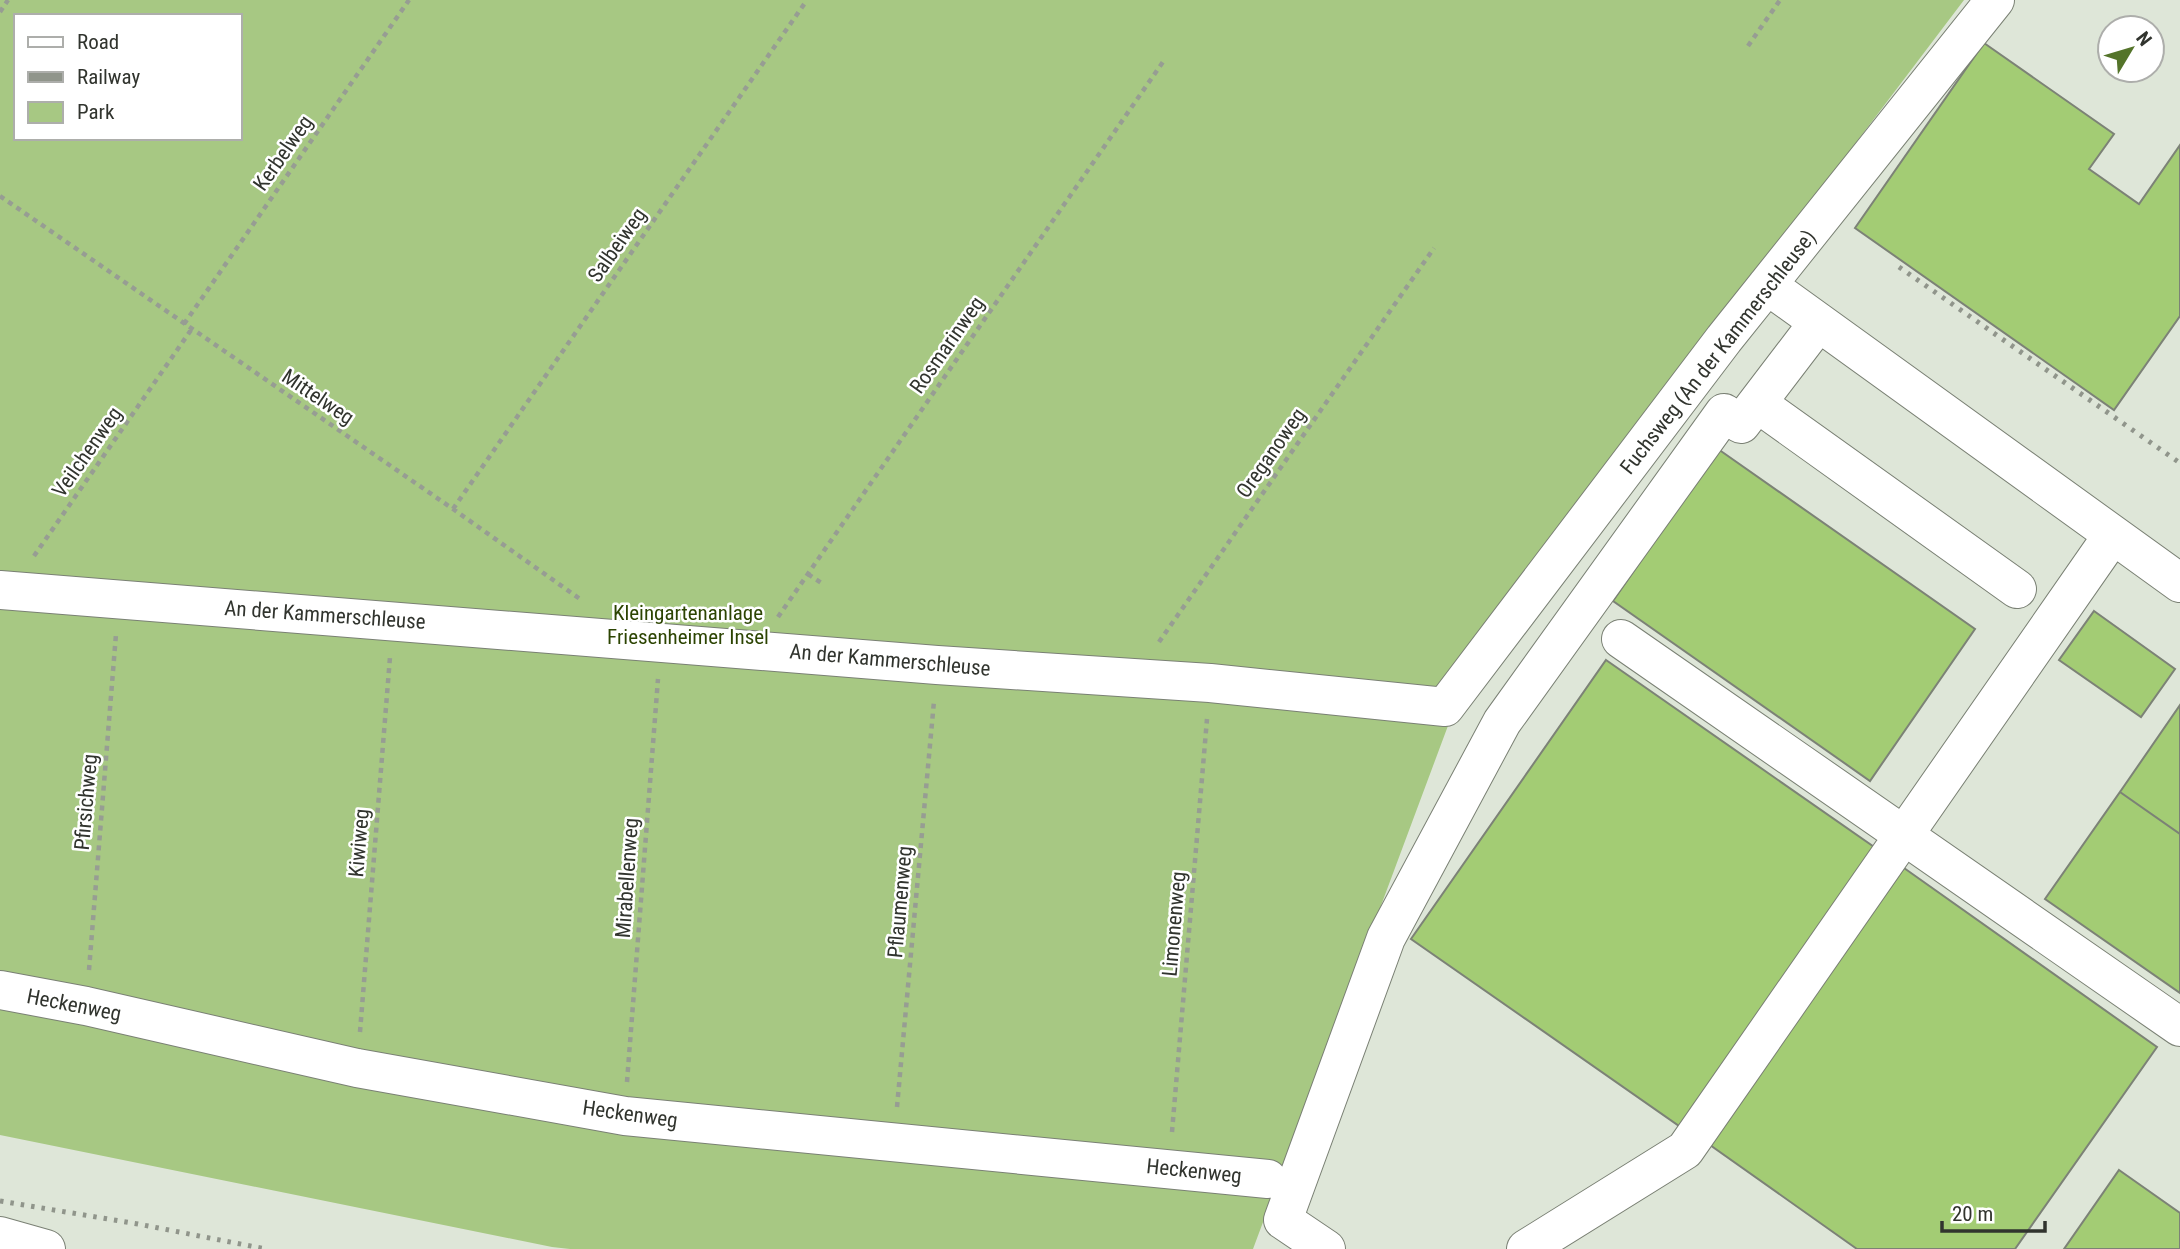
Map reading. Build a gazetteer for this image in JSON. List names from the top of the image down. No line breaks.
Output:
{"streets":{"street":["Fuchsweg (An der Kammerschleuse)","An der Kammerschleuse","Heckenweg"],"path":["Kerbelweg","Salbeiweg","Rosmarinweg","Mittelweg","Veilchenweg","Oreganoweg","Pfirsichweg","Kiwiweg","Mirabellenweg","Pflaumenweg","Limonenweg"]},"crossings":[["Kerbelweg","Mittelweg"],["Salbeiweg","Mittelweg"],["Rosmarinweg","An der Kammerschleuse"],["Fuchsweg (An der Kammerschleuse)","An der Kammerschleuse"],["Mittelweg","Veilchenweg"],["Mittelweg","An der Kammerschleuse"],["Veilchenweg","An der Kammerschleuse"],["Oreganoweg","An der Kammerschleuse"],["An der Kammerschleuse","Pfirsichweg"],["An der Kammerschleuse","Kiwiweg"],["An der Kammerschleuse","Mirabellenweg"],["An der Kammerschleuse","Pflaumenweg"],["An der Kammerschleuse","Limonenweg"],["Pfirsichweg","Heckenweg"],["Kiwiweg","Heckenweg"],["Mirabellenweg","Heckenweg"],["Pflaumenweg","Heckenweg"],["Limonenweg","Heckenweg"]],"parks":["Kleingartenanlage Friesenheimer Insel"],"legend":["Road","Railway","Park"],"scale_bar":"20 m","north":"top right"}
